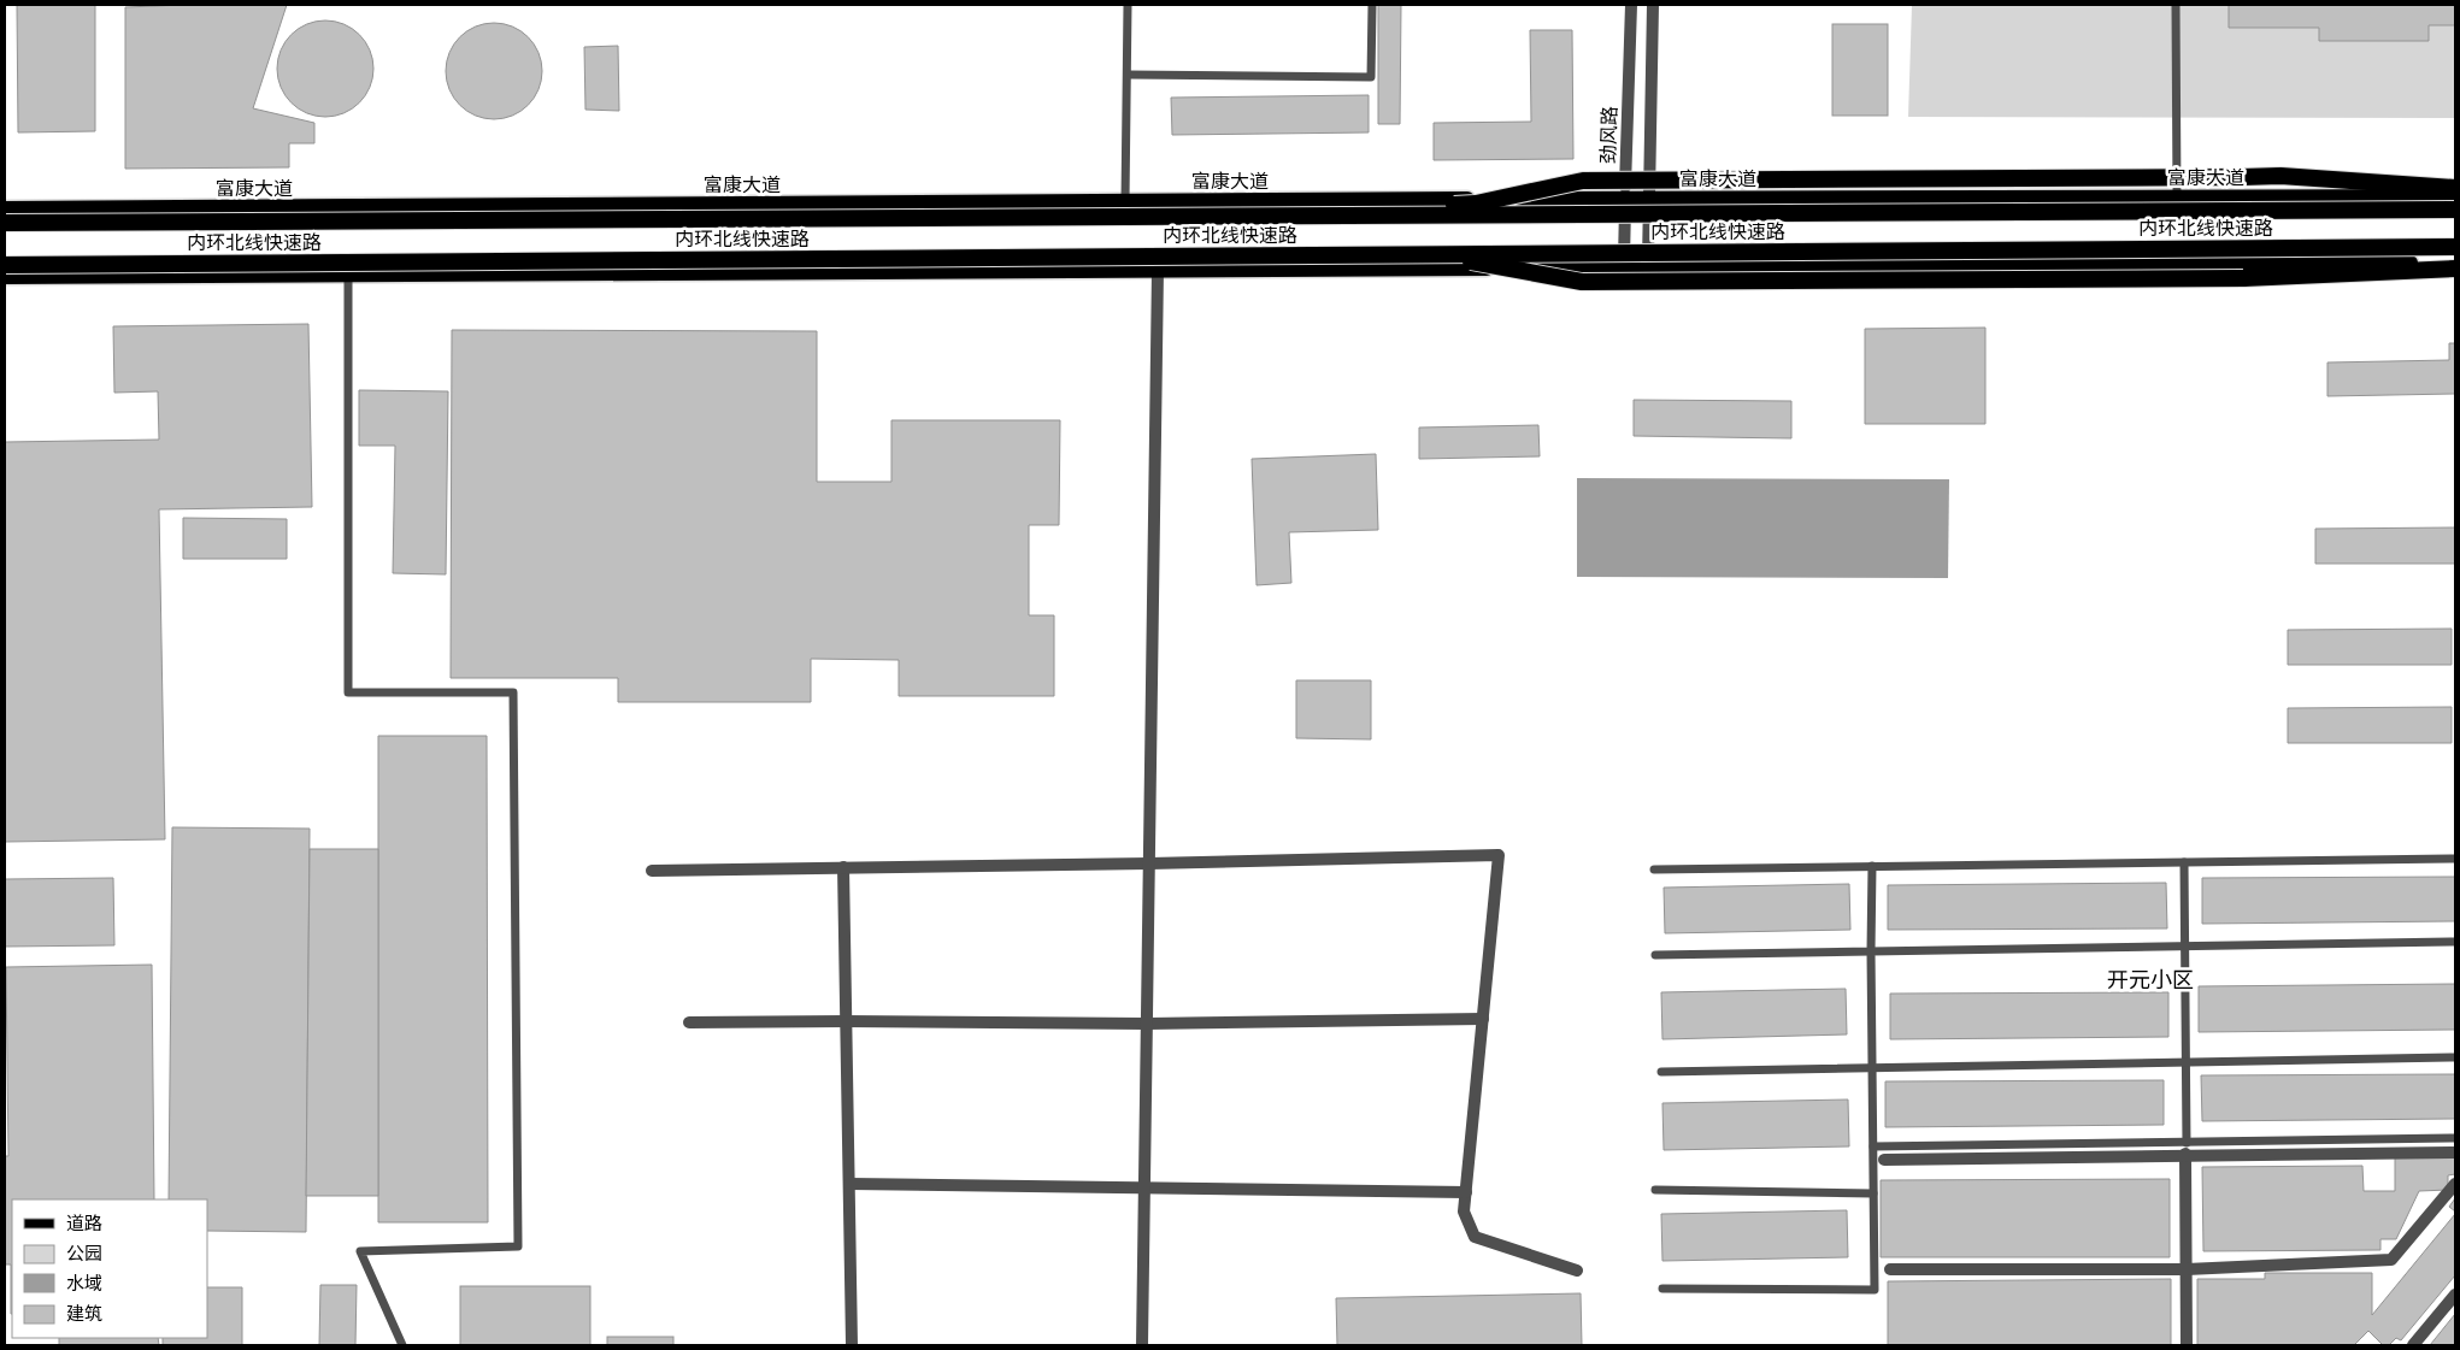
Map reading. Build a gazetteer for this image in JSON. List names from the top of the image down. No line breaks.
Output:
{"streets":{"highway":["内环北线快速路"],"main road":["富康大道"],"street":["劲风路"]},"crossings":[["劲风路","富康大道"]],"districts":["开元小区"],"legend":["道路","公园","水域","建筑"]}
